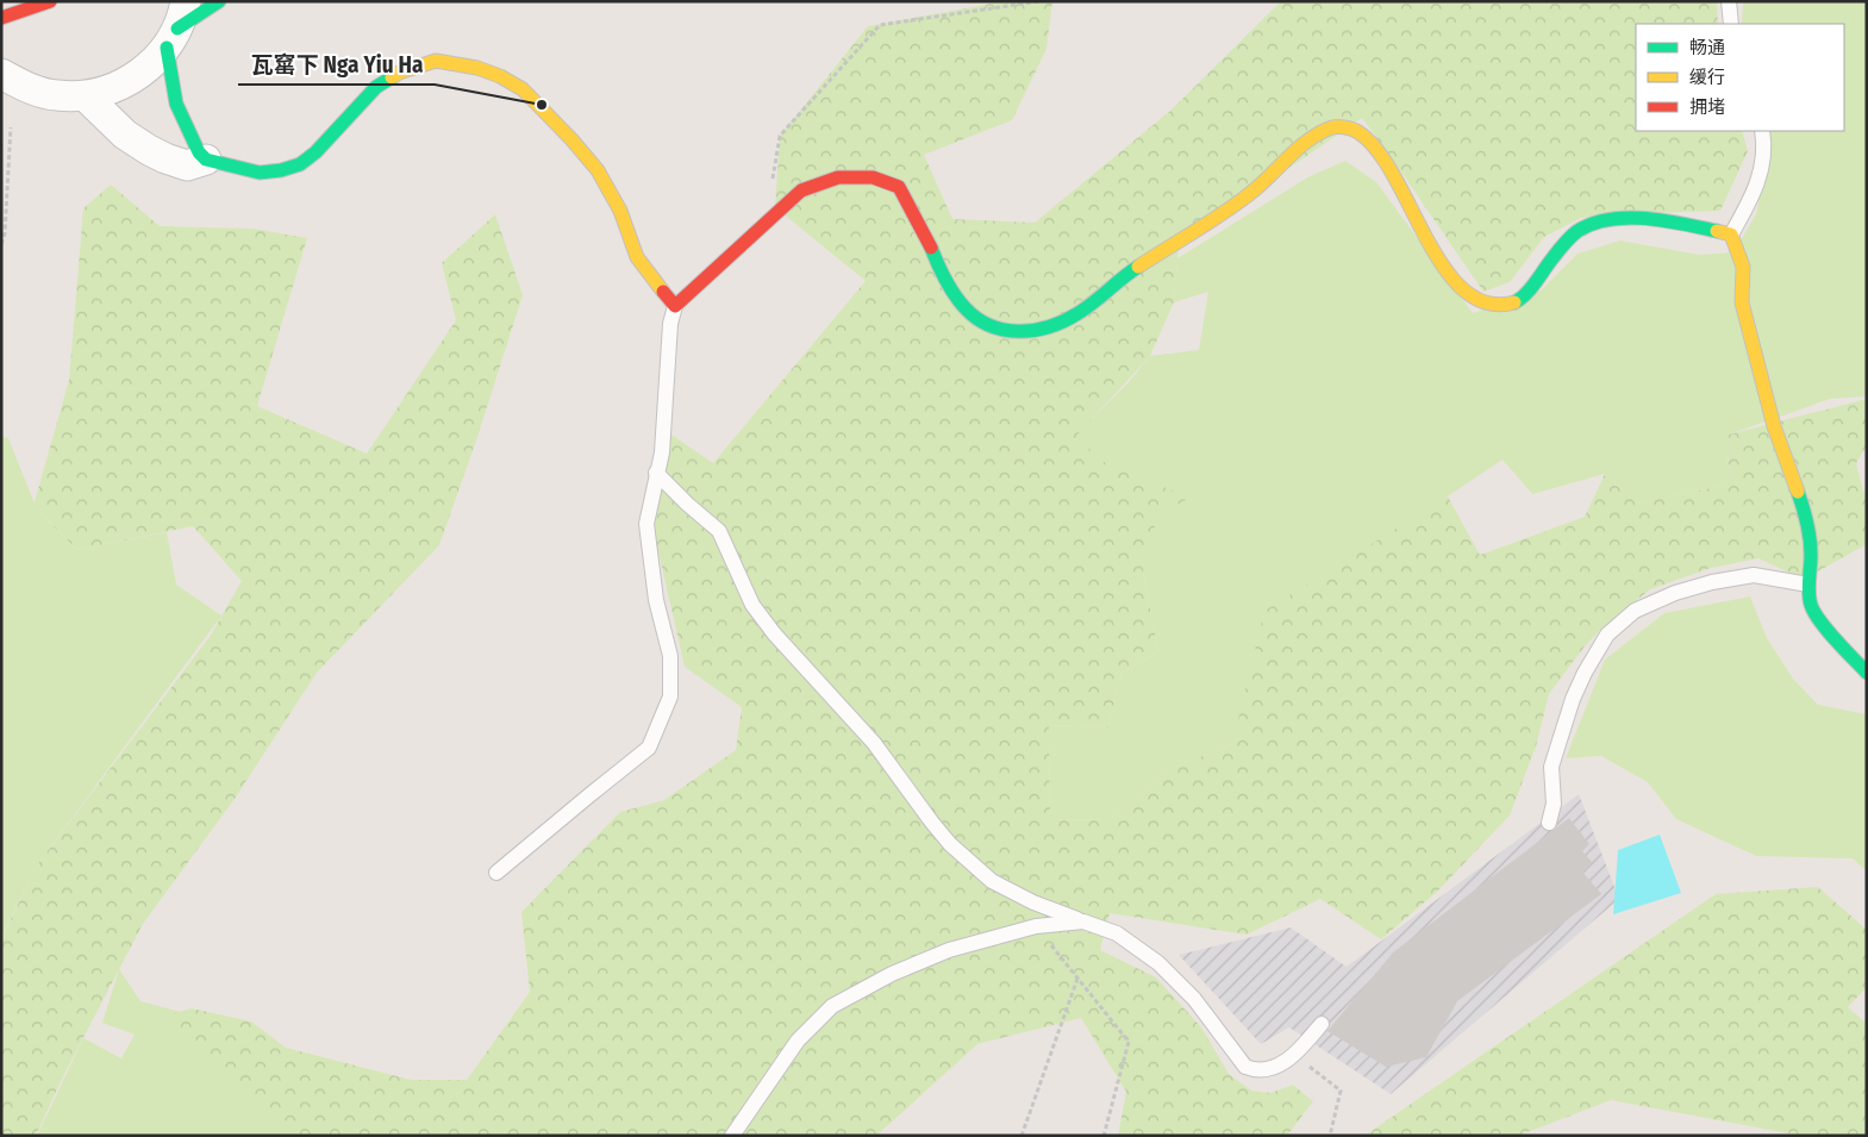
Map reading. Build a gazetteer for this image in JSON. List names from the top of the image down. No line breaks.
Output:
{"places":["瓦窰下 Nga Yiu Ha"],"legend":["畅通","缓行","拥堵"]}
